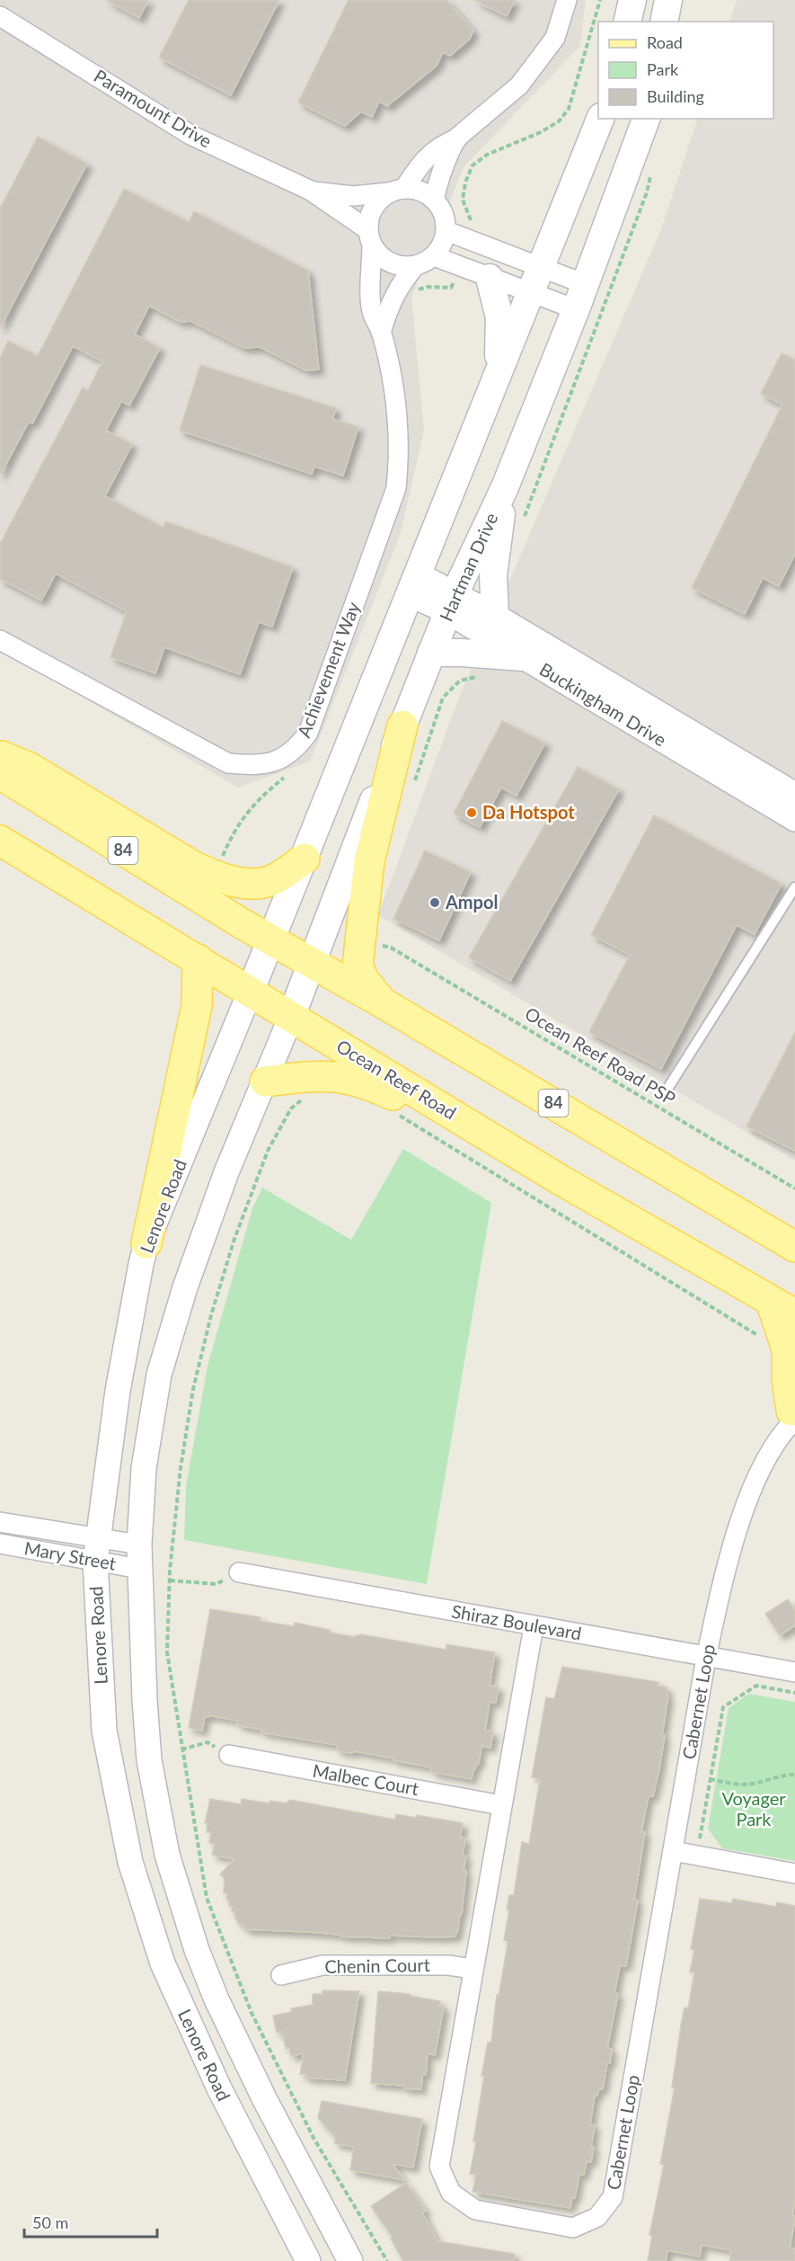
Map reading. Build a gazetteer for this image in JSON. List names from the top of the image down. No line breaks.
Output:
{"streets":{"main road":["Hartman Drive","84","Ocean Reef Road"],"street":["Paramount Drive","Achievement Way","Buckingham Drive","Lenore Road","Mary Street","Shiraz Boulevard","Cabernet Loop","Malbec Court","Chenin Court"],"path":["Ocean Reef Road PSP"]},"crossings":[["Paramount Drive","Achievement Way"],["Hartman Drive","Buckingham Drive"],["Hartman Drive","84"],["Hartman Drive","Ocean Reef Road"],["Hartman Drive","Lenore Road"],["Ocean Reef Road","Lenore Road"],["Lenore Road","Mary Street"],["Shiraz Boulevard","Cabernet Loop"],["Cabernet Loop","Malbec Court"],["Cabernet Loop","Chenin Court"]],"parks":["Voyager Park"],"places":["Da Hotspot","Ampol"],"legend":["Road","Park","Building"],"scale_bar":"50 m"}
